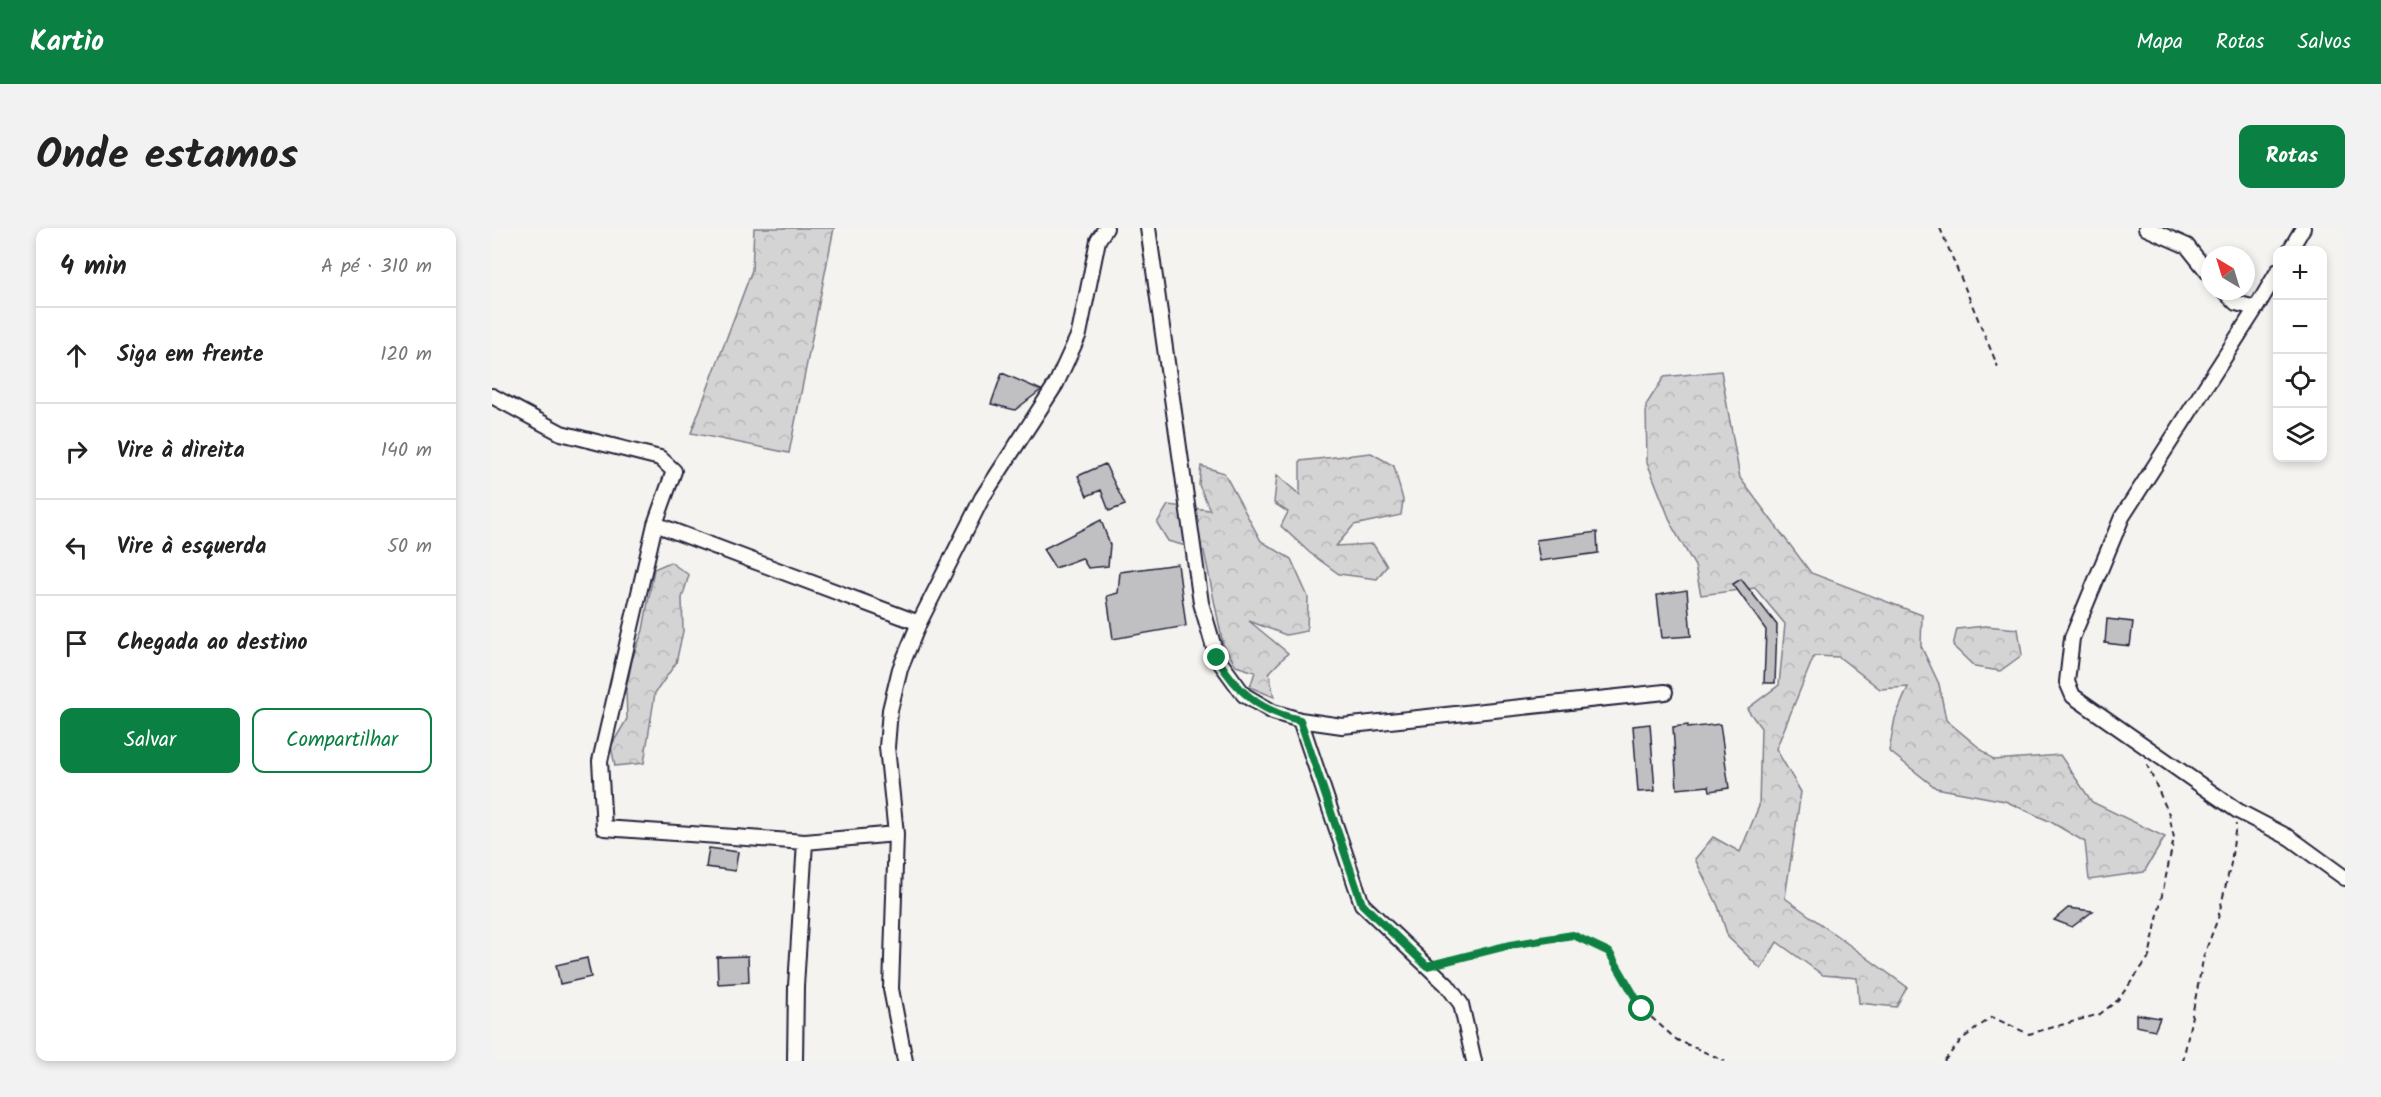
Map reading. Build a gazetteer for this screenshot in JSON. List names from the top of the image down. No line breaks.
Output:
{"north":"top left","page":{"header":"Kartio","nav":["Mapa","Rotas","Salvos"],"title":"Onde estamos","buttons":["Rotas",["Salvar","Compartilhar"]],"heading":["4 min","A pé · 310 m"],"map_buttons":["+","−"],"list":[["Siga em frente","120 m"],["Vire à direita","140 m"],["Vire à esquerda","50 m"],"Chegada ao destino"]}}
